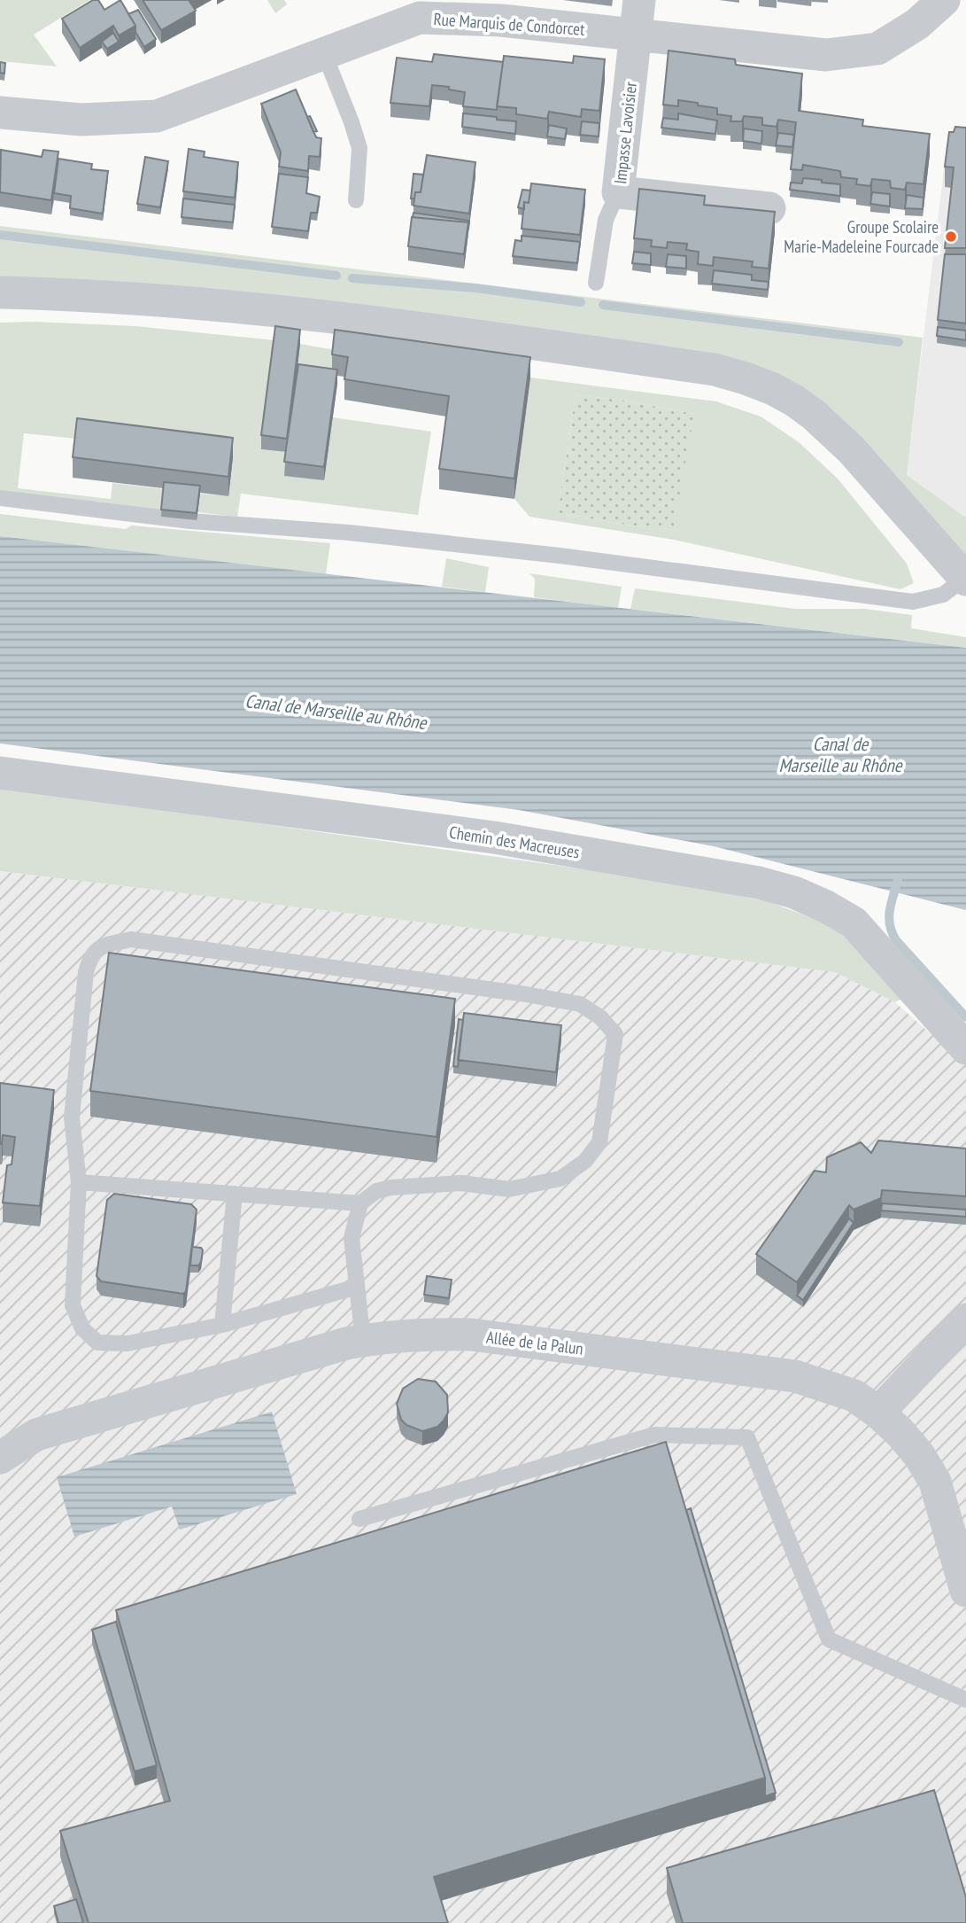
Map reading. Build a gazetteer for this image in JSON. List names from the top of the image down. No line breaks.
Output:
{"streets":{"street":["Rue Marquis de Condorcet","Impasse Lavoisier","Chemin des Macreuses","Allée de la Palun"]},"crossings":[["Rue Marquis de Condorcet","Impasse Lavoisier"]],"water":["Canal de Marseille au Rhône"],"places":["Groupe Scolaire Marie-Madeleine Fourcade"]}
